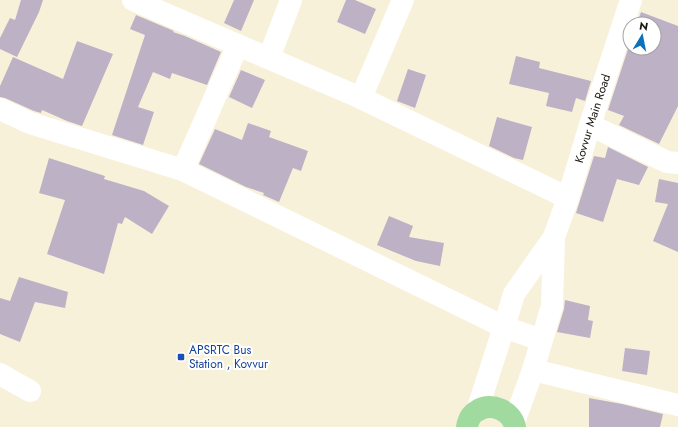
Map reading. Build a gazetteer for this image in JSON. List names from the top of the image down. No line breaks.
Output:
{"streets":{"street":["Kovvur Main Road"]},"places":{"transit":["APSRTC Bus Station , Kovvur"]},"north":"top"}
